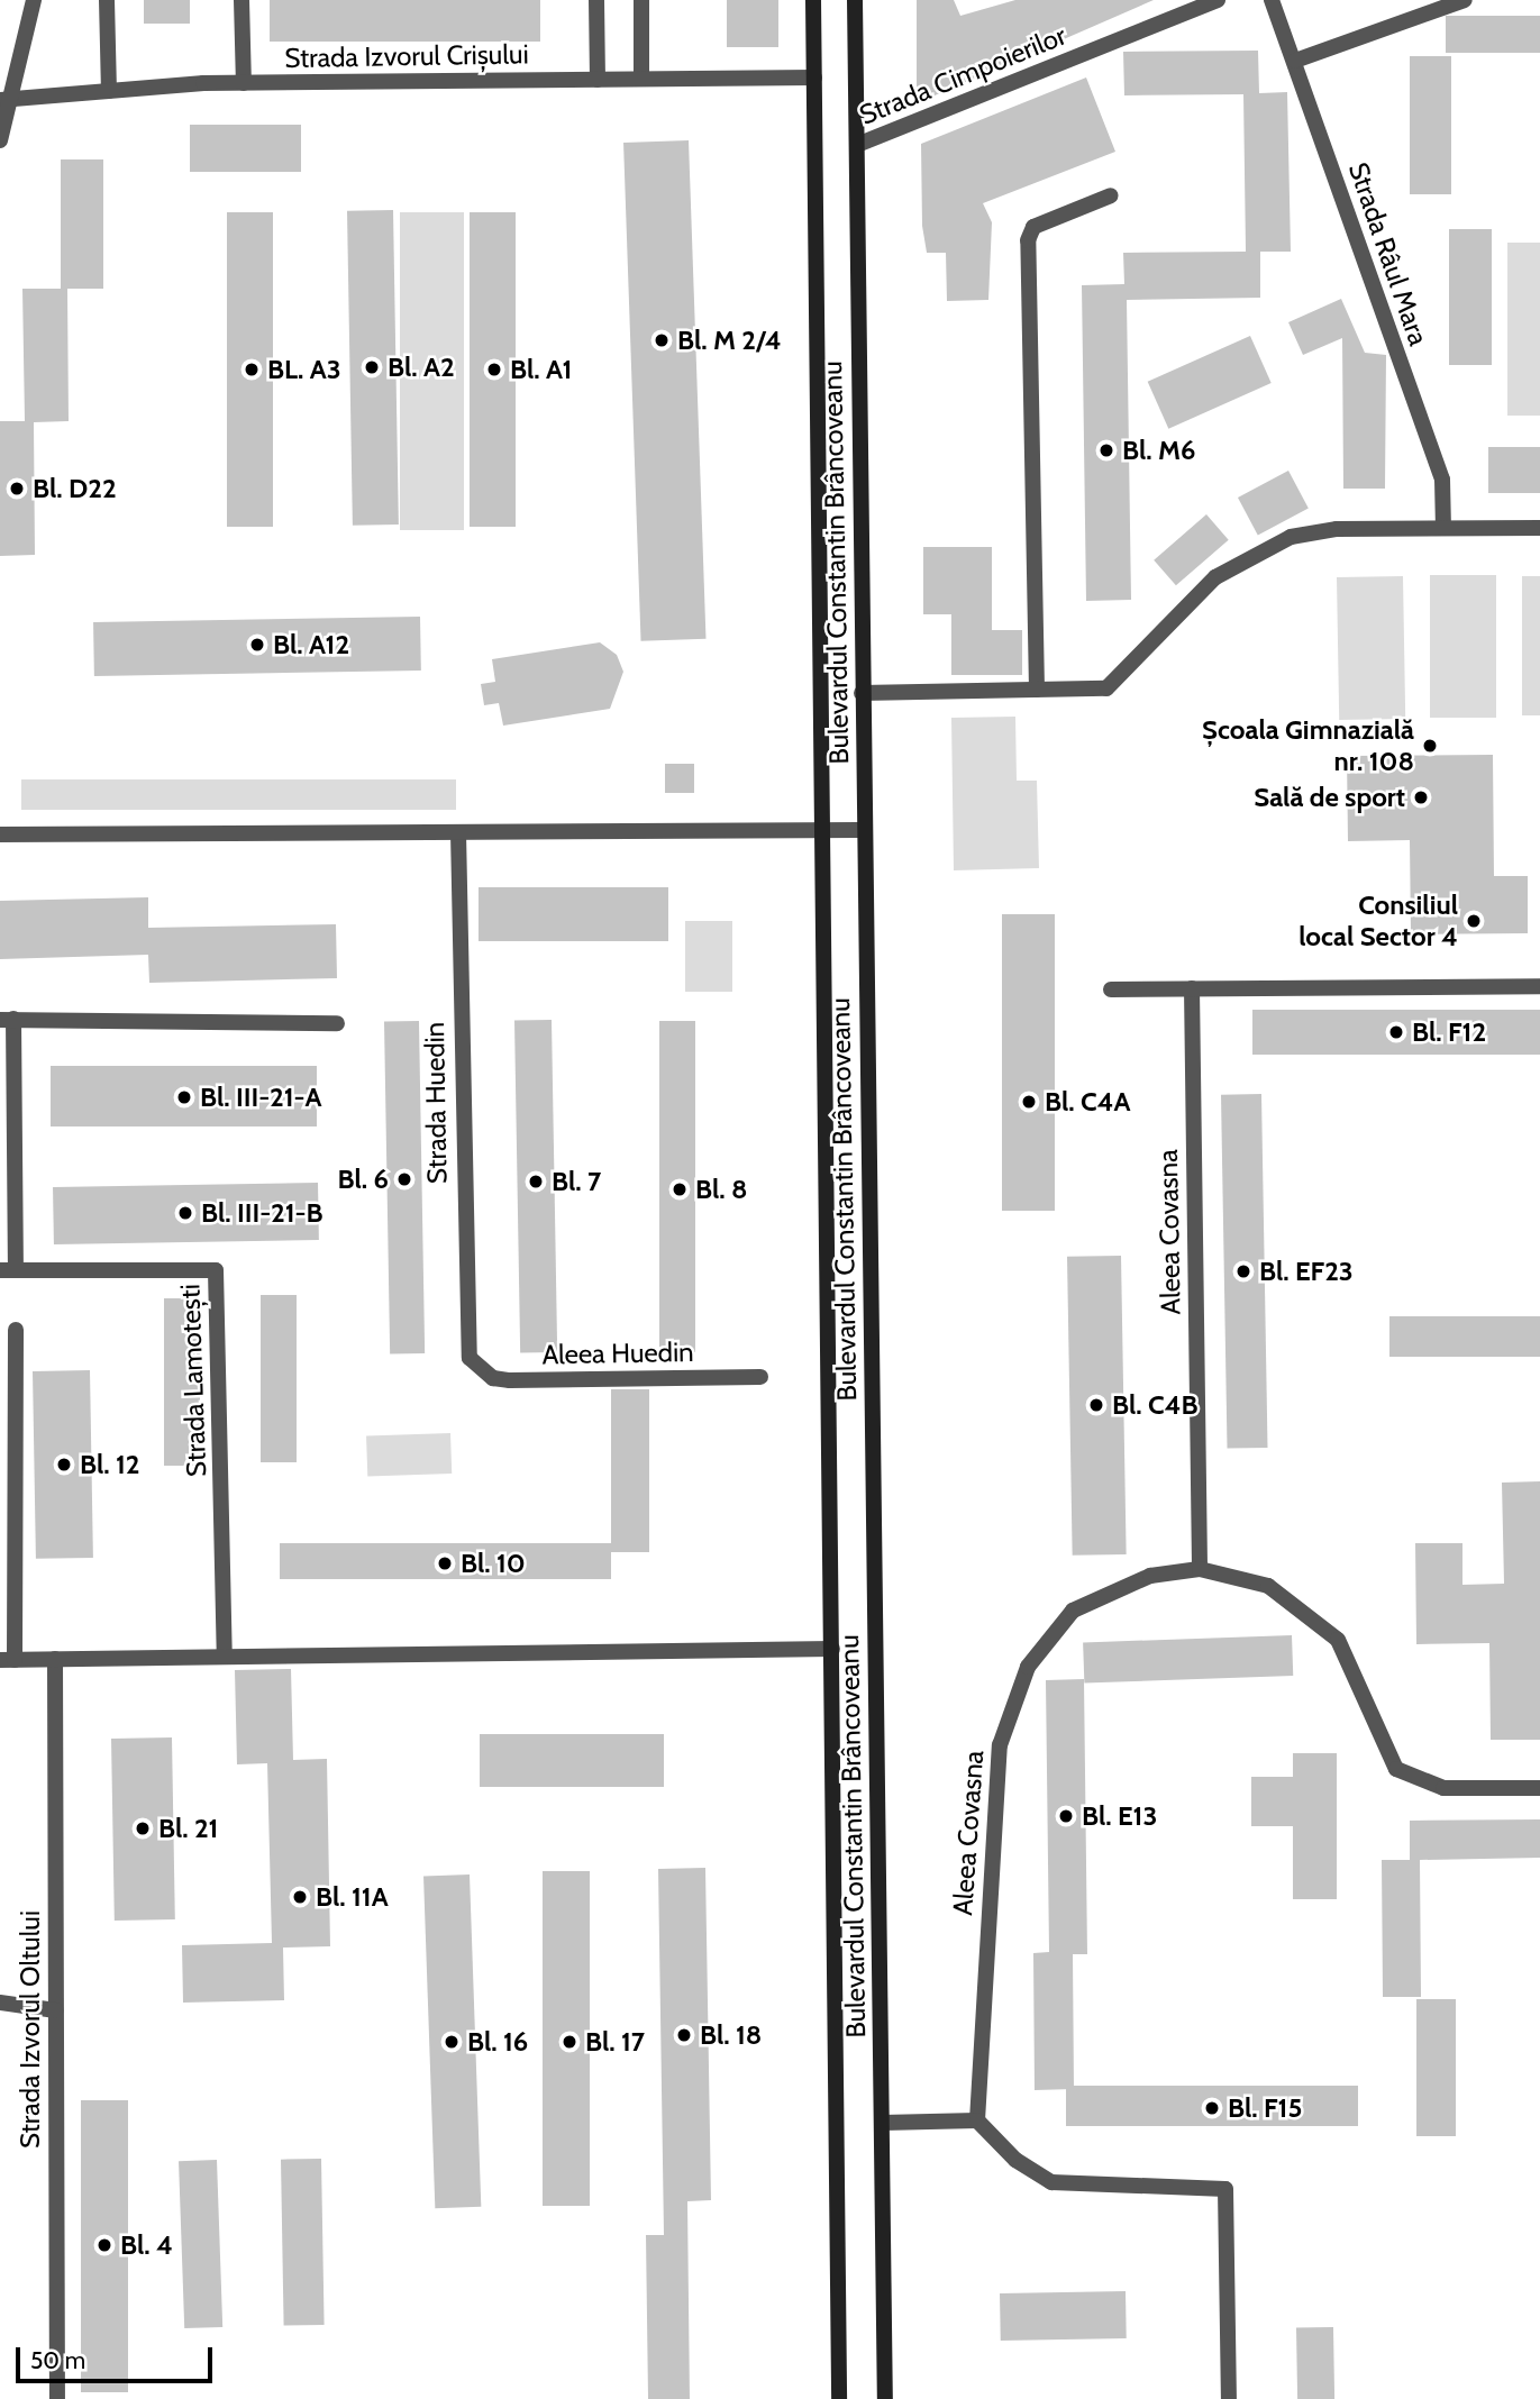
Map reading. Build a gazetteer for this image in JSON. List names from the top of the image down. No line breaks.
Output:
{"streets":{"main road":["Bulevardul Constantin Brâncoveanu"],"street":["Strada Izvorul Crișului","Strada Cimpoierilor","Strada Râul Mara","Strada Huedin","Aleea Covasna","Aleea Huedin","Strada Lamotești","Strada Izvorul Oltului"]},"crossings":[["Strada Izvorul Crișului","Bulevardul Constantin Brâncoveanu"],["Strada Cimpoierilor","Bulevardul Constantin Brâncoveanu"],["Strada Huedin","Aleea Huedin"]],"places":["Bl. M 2/4","Bl. A2","BL. A3","Bl. A1","Bl. M6","Bl. D22","Bl. A12","Școala Gimnazială nr. 108","Sală de sport","Consiliul local Sector 4","Bl. F12","Bl. III-21-A","Bl. C4A","Bl. 6","Bl. 7","Bl. 8","Bl. III-21-B","Bl. EF23","Bl. C4B","Bl. 12","Bl. 10","Bl. E13","Bl. 21","Bl. 11A","Bl. 18","Bl. 16","Bl. 17","Bl. F15","Bl. 4"],"scale_bar":"50 m"}
